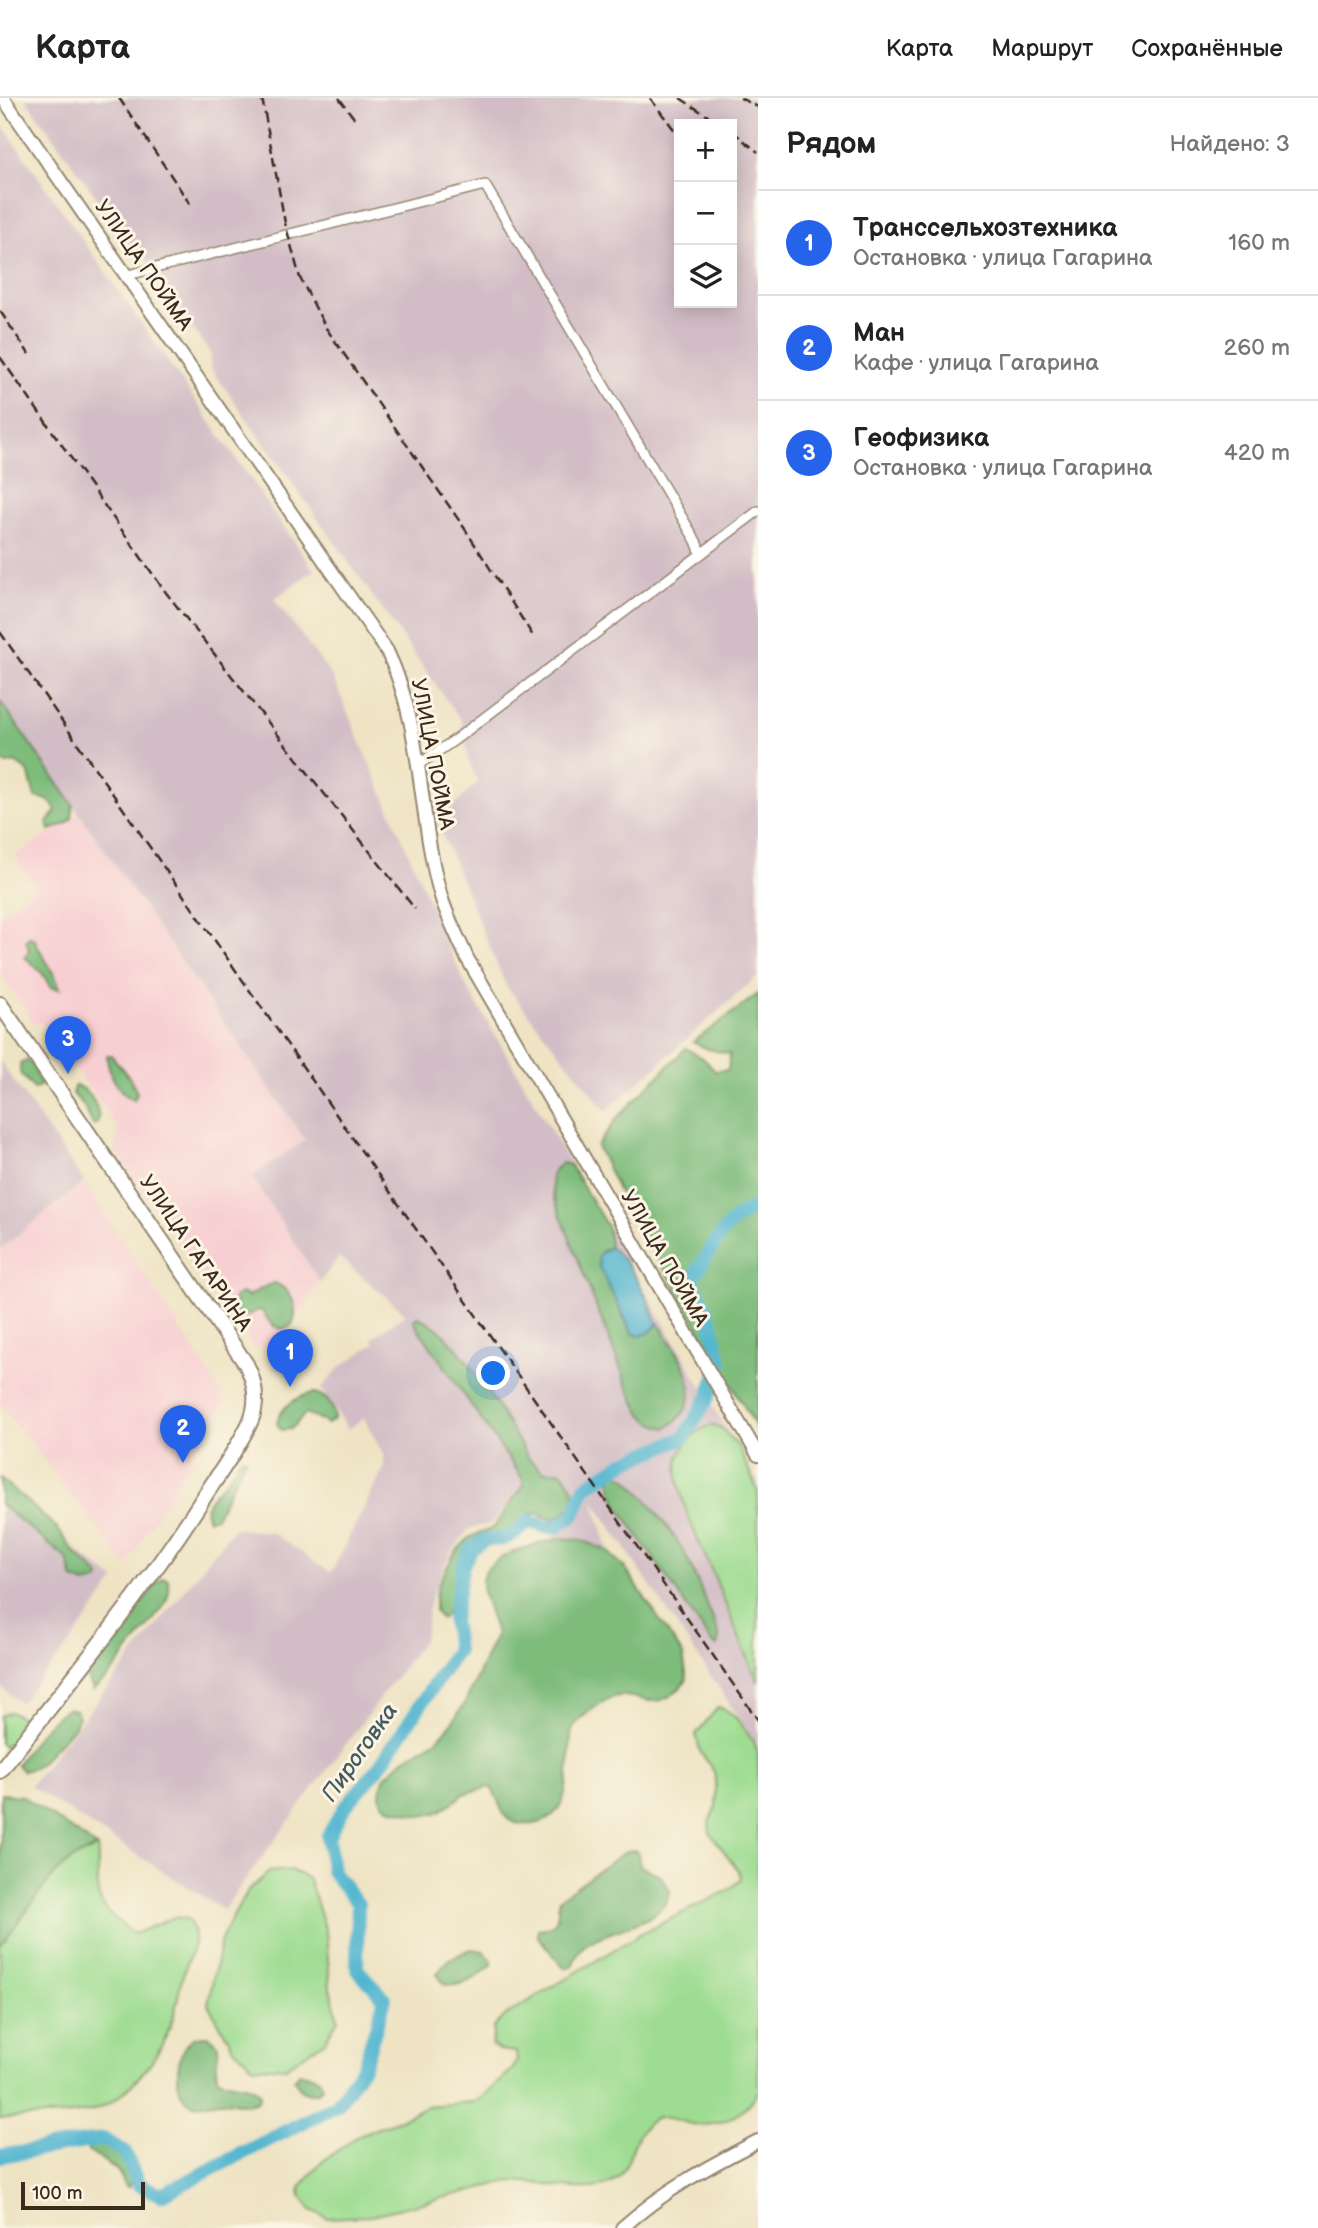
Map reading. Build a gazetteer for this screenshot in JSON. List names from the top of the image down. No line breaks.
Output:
{"streets":{"main road":["УЛИЦА ПОЙМА","УЛИЦА ГАГАРИНА"]},"water":["Пироговка"],"scale_bar":"100 m","page":{"header":"Карта","nav":["Карта","Маршрут","Сохранённые"],"heading":["Рядом","Найдено: 3"],"map_buttons":["+","−"],"list":[{"mark":"1","name":"Транссельхозтехника","note":"Остановка · улица Гагарина","value":"160 m"},{"mark":"2","name":"Ман","note":"Кафе · улица Гагарина","value":"260 m"},{"mark":"3","name":"Геофизика","note":"Остановка · улица Гагарина","value":"420 m"}],"pins":["3","1","2"],"scale":"100 m"}}
